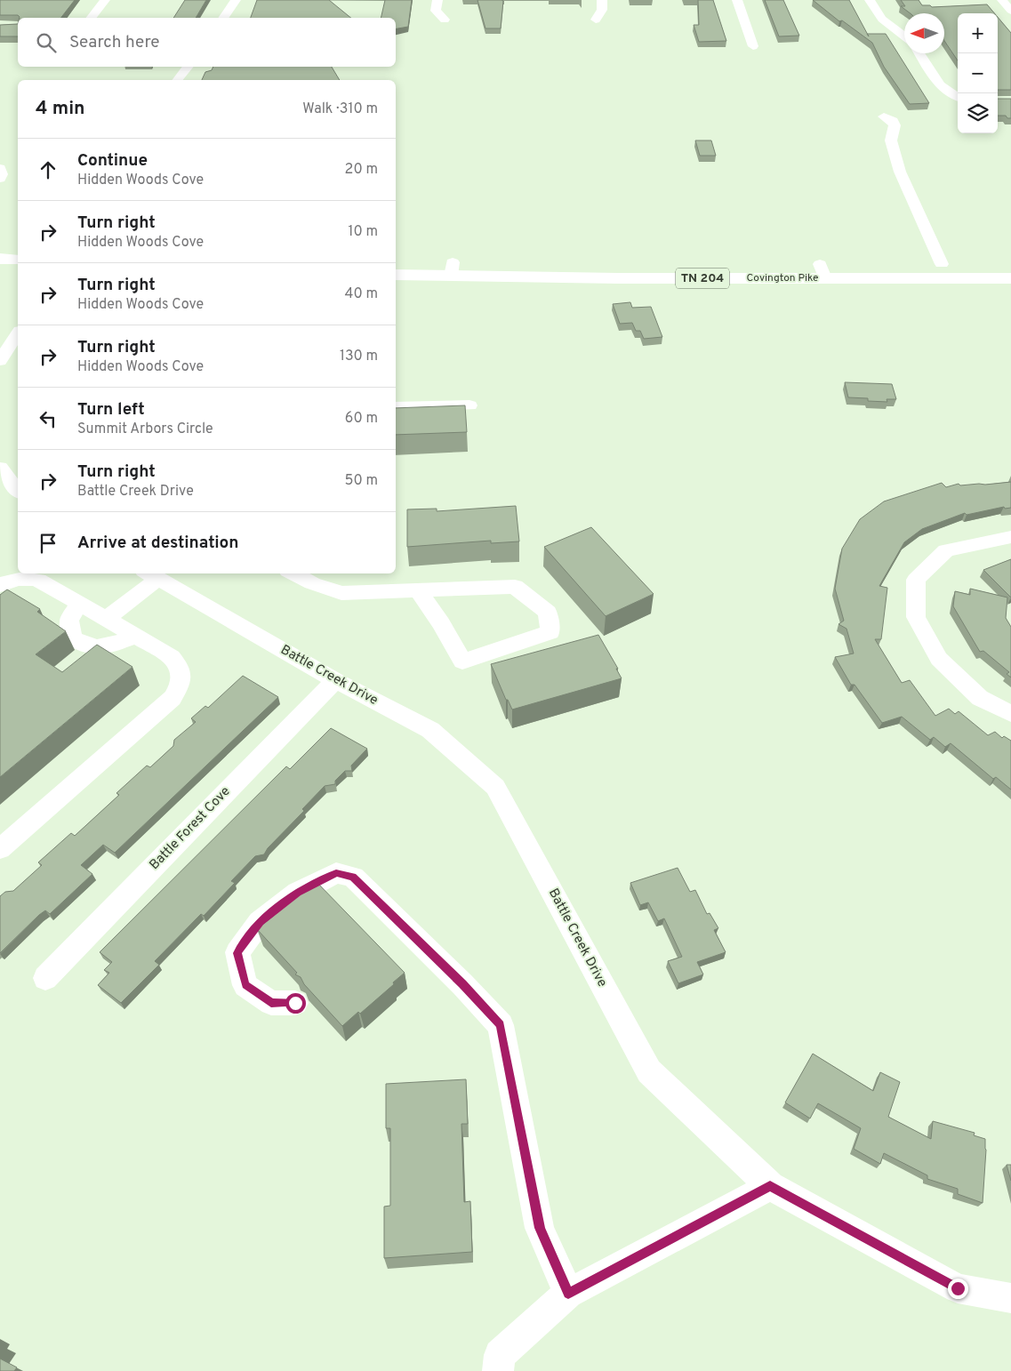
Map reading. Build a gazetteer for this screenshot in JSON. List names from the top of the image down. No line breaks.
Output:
{"streets":{"main road":["TN 204","Covington Pike"],"street":["Battle Creek Drive","Battle Forest Cove"]},"crossings":[["Battle Creek Drive","Battle Forest Cove"]],"north":"left","page":{"map_buttons":["+","−"],"search":"Search here","heading":["4 min","Walk · 310 m"],"list":[["Continue","Hidden Woods Cove","20 m"],["Turn right","Hidden Woods Cove","10 m"],["Turn right","Hidden Woods Cove","40 m"],["Turn right","Hidden Woods Cove","130 m"],["Turn left","Summit Arbors Circle","60 m"],["Turn right","Battle Creek Drive","50 m"],"Arrive at destination"]}}
